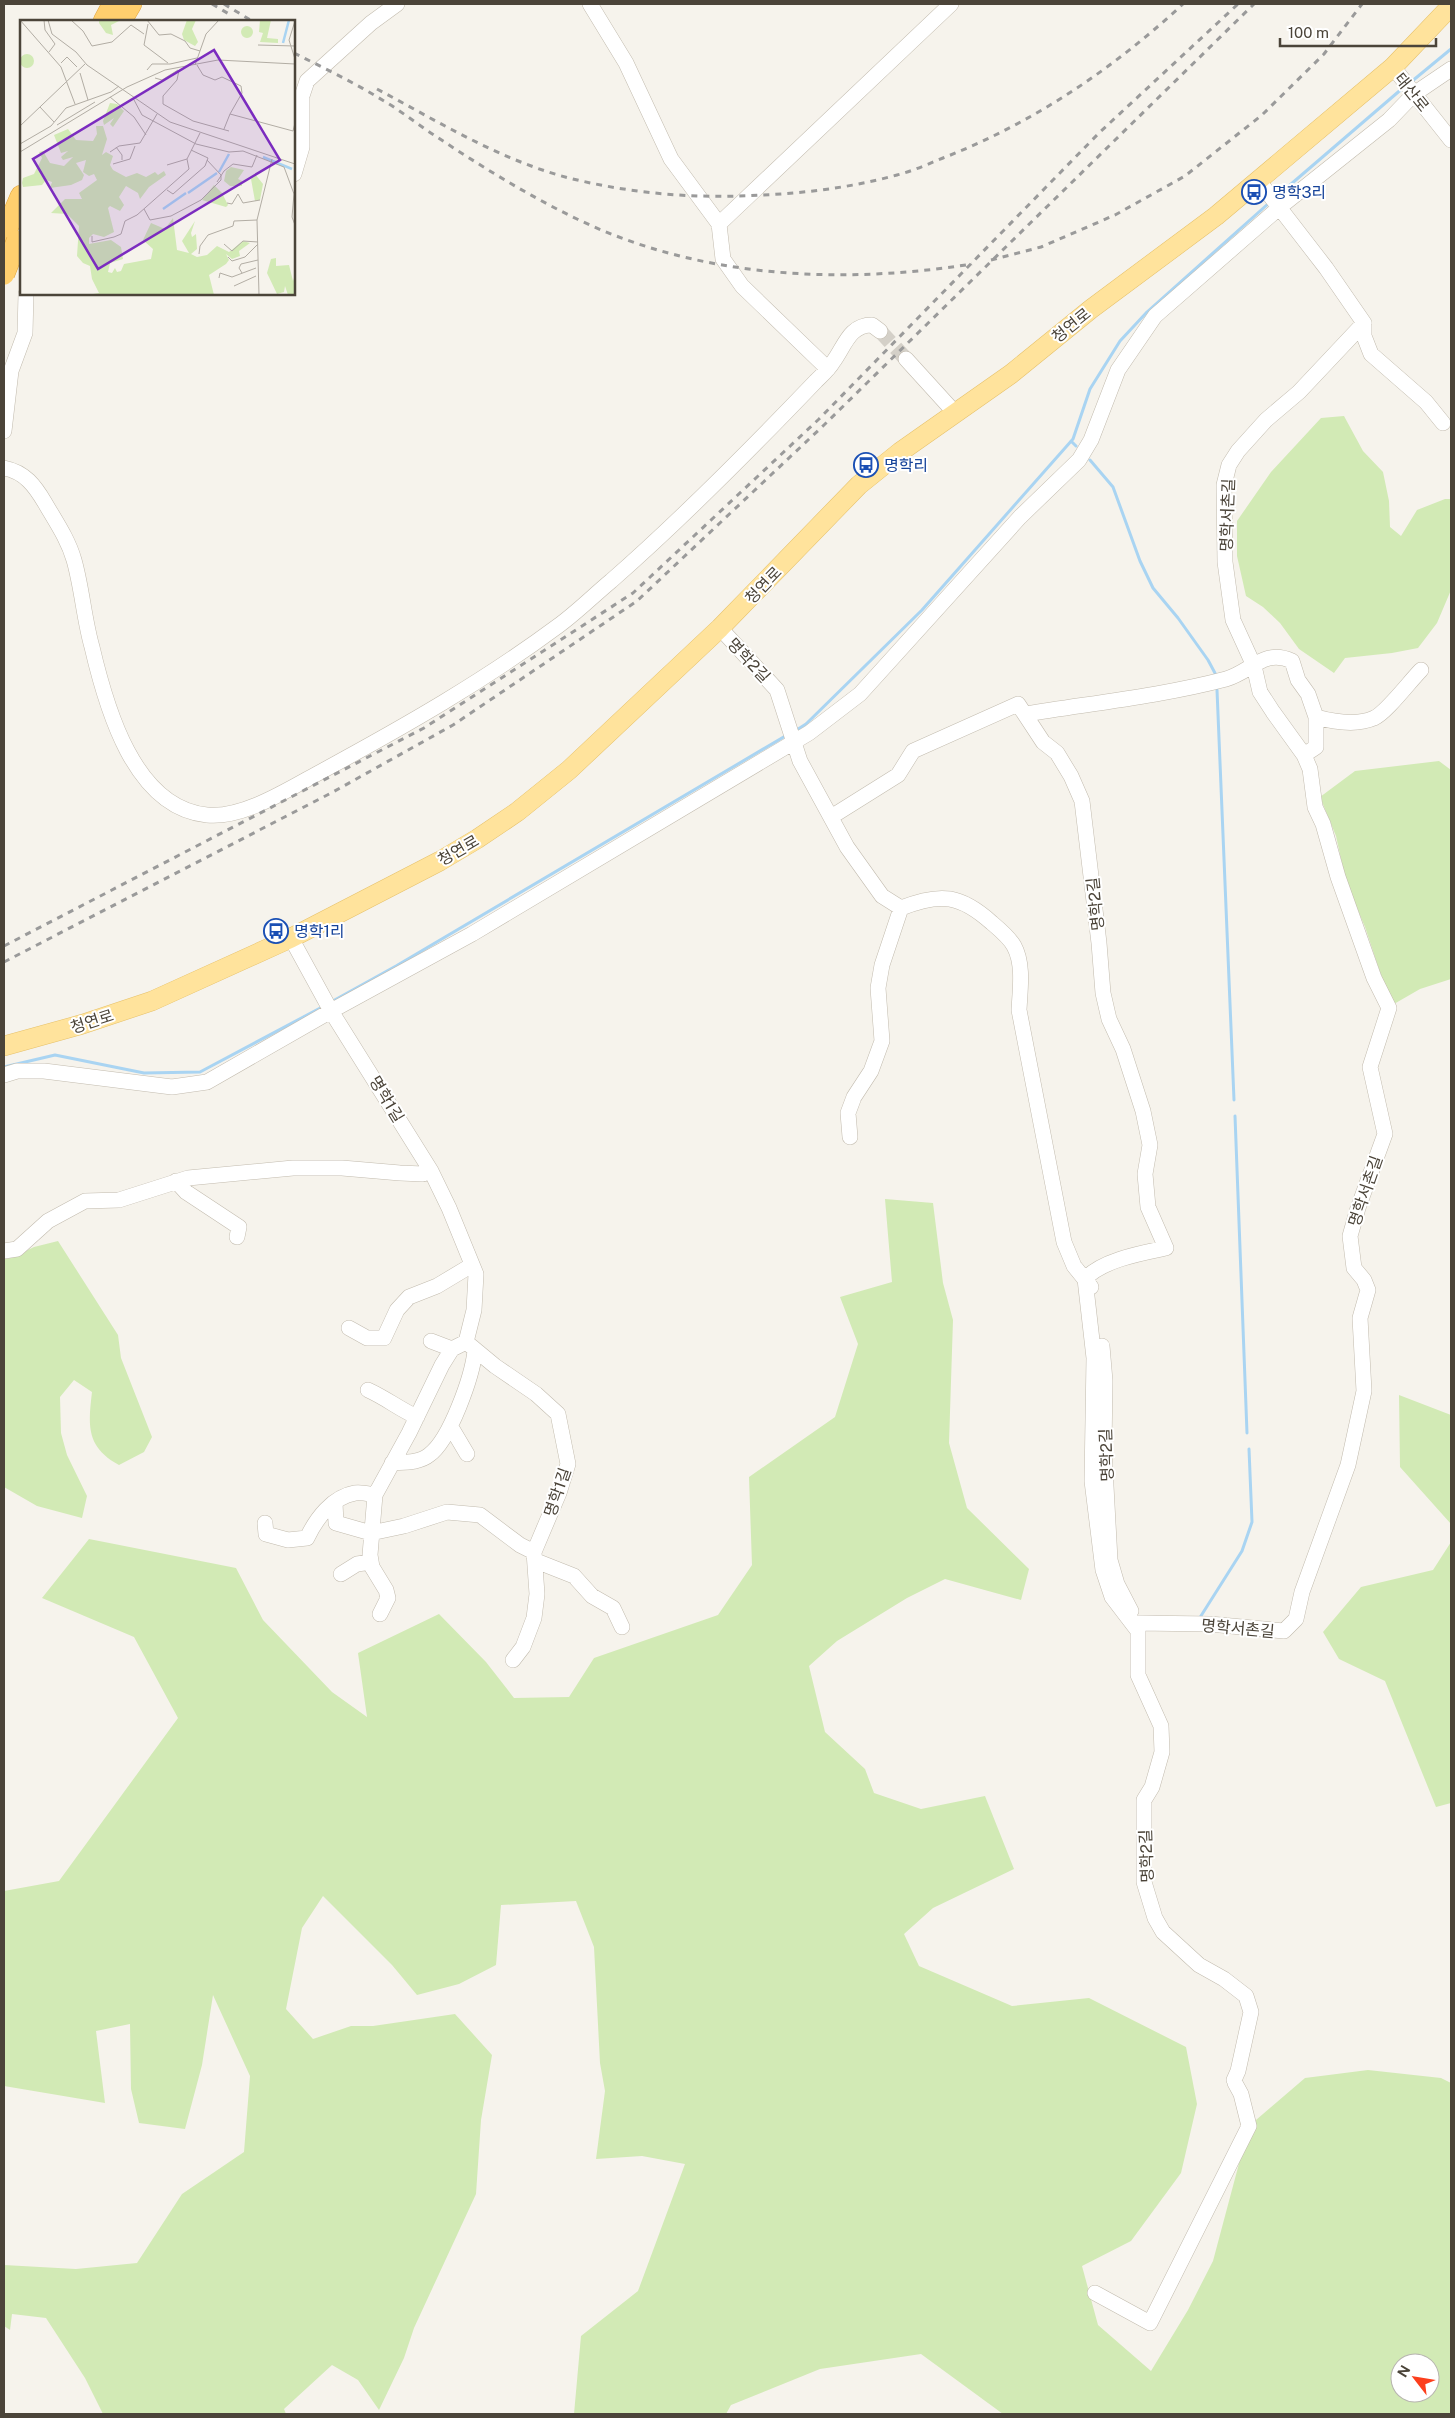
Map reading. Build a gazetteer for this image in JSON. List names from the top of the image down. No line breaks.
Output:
{"streets":{"main road":["청연로"],"street":["태산로","명학서촌길","명학2길","명학1길"]},"crossings":[["태산로","청연로"],["청연로","명학2길"],["청연로","명학1길"],["명학서촌길","명학2길"]],"places":{"bus stop":["명학3리","명학리","명학1리"]},"scale_bar":"100 m","north":"top left"}
